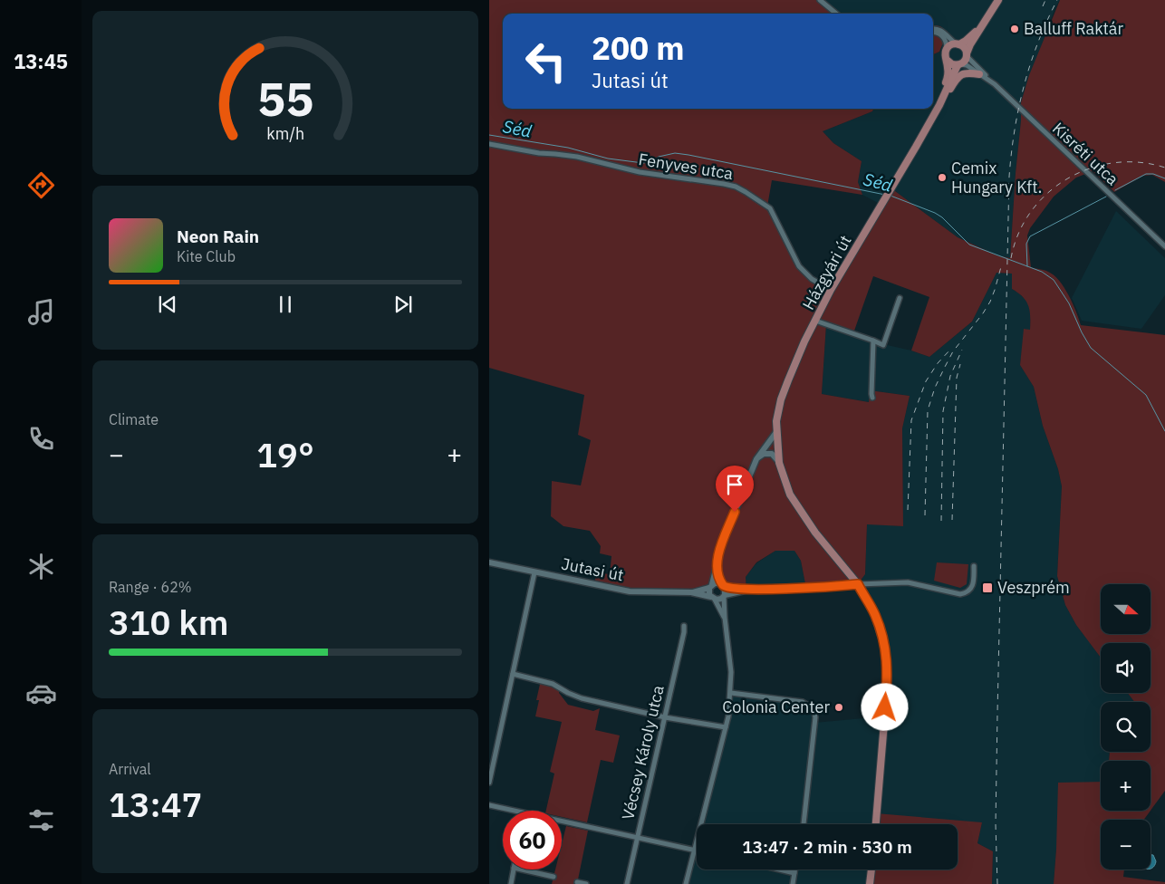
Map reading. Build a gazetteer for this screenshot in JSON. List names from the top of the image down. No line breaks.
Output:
{"streets":{"main road":["Házgyári út"],"street":["Kisréti utca","Fenyves utca","Jutasi út","Vécsey Károly utca"]},"crossings":[["Kisréti utca","Házgyári út"],["Fenyves utca","Házgyári út"],["Házgyári út","Jutasi út"]],"water":["Séd"],"places":{"other":["Balluff Raktár","Cemix Hungary Kft.","Colonia Center"],"transit":["Veszprém"]},"north":"right","page":{"tabs":"13:45","turn":["200 m","Jutasi út"],"song":["Neon Rain","Kite Club"],"tile":["Climate",["Range · 62%","310 km"],["Arrival","13:47"]],"heat":["−","19°","+"],"map_buttons":["+","−"],"limit":"60","trip":"13:47 · 2 min · 530 m","gauge":["55","km/h"]}}
